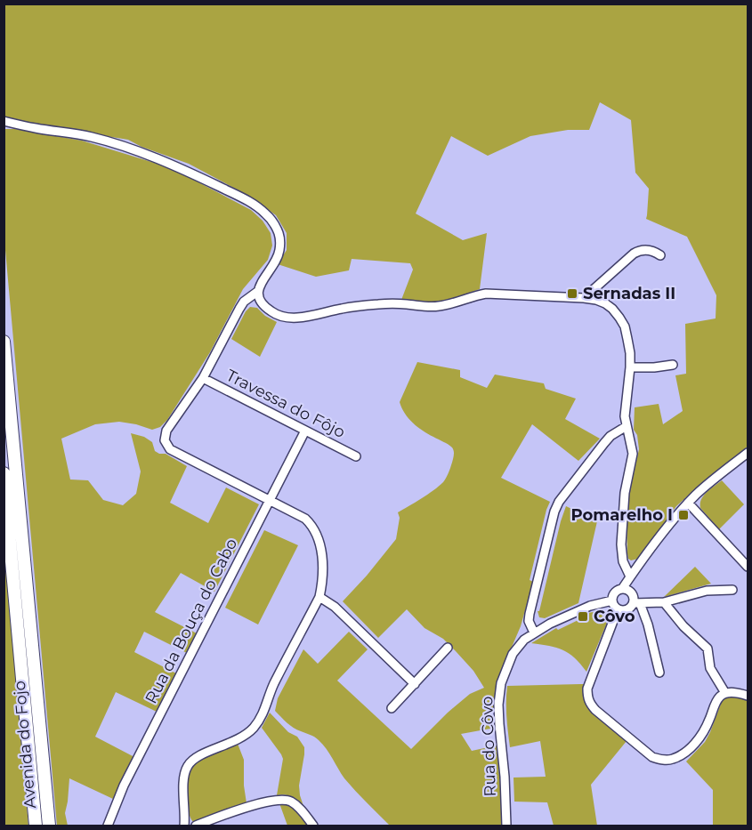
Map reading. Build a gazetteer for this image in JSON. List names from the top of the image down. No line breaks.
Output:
{"streets":{"main road":["Avenida do Fojo"],"street":["Travessa do Fôjo","Rua da Bouça do Cabo","Rua do Côvo"]},"crossings":[["Travessa do Fôjo","Rua da Bouça do Cabo"]],"places":{"transit":["Sernadas II","Pomarelho I","Côvo"]}}
